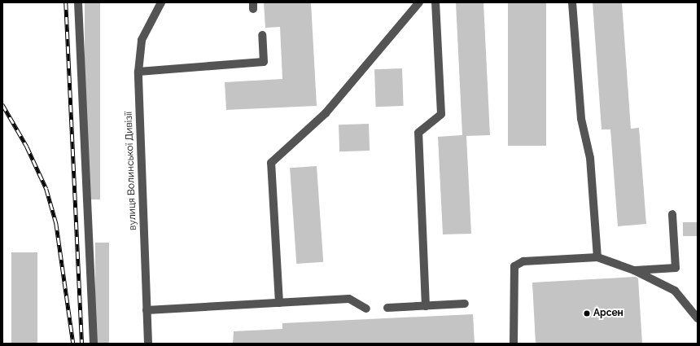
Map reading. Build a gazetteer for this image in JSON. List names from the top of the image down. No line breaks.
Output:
{"streets":{"street":["вулиця Волинської Дивізії"]},"places":["Арсен"]}
